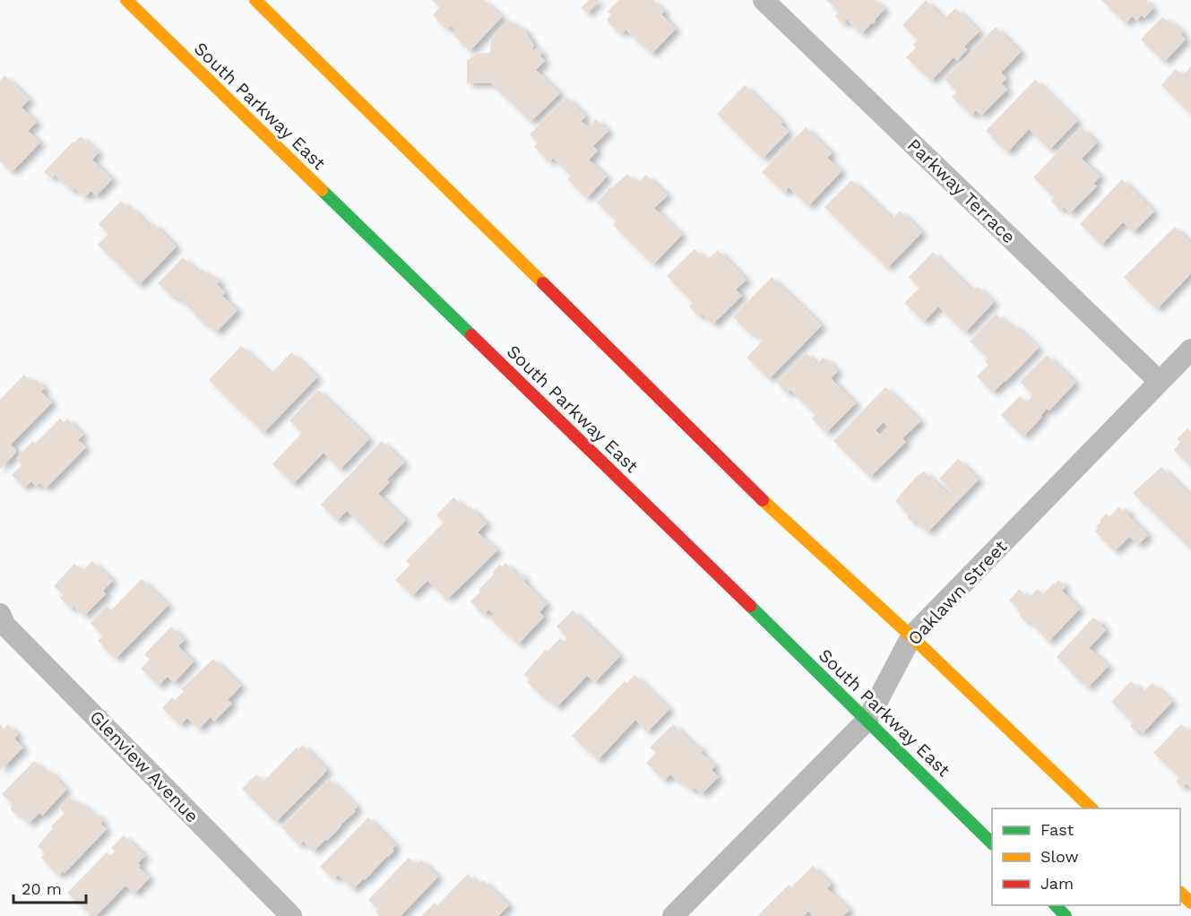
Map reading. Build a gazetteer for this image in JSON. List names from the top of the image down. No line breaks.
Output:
{"streets":{"main road":["South Parkway East"],"street":["Parkway Terrace","Oaklawn Street","Glenview Avenue"]},"crossings":[["South Parkway East","Oaklawn Street"],["Parkway Terrace","Oaklawn Street"]],"legend":["Fast","Slow","Jam"],"scale_bar":"20 m"}
